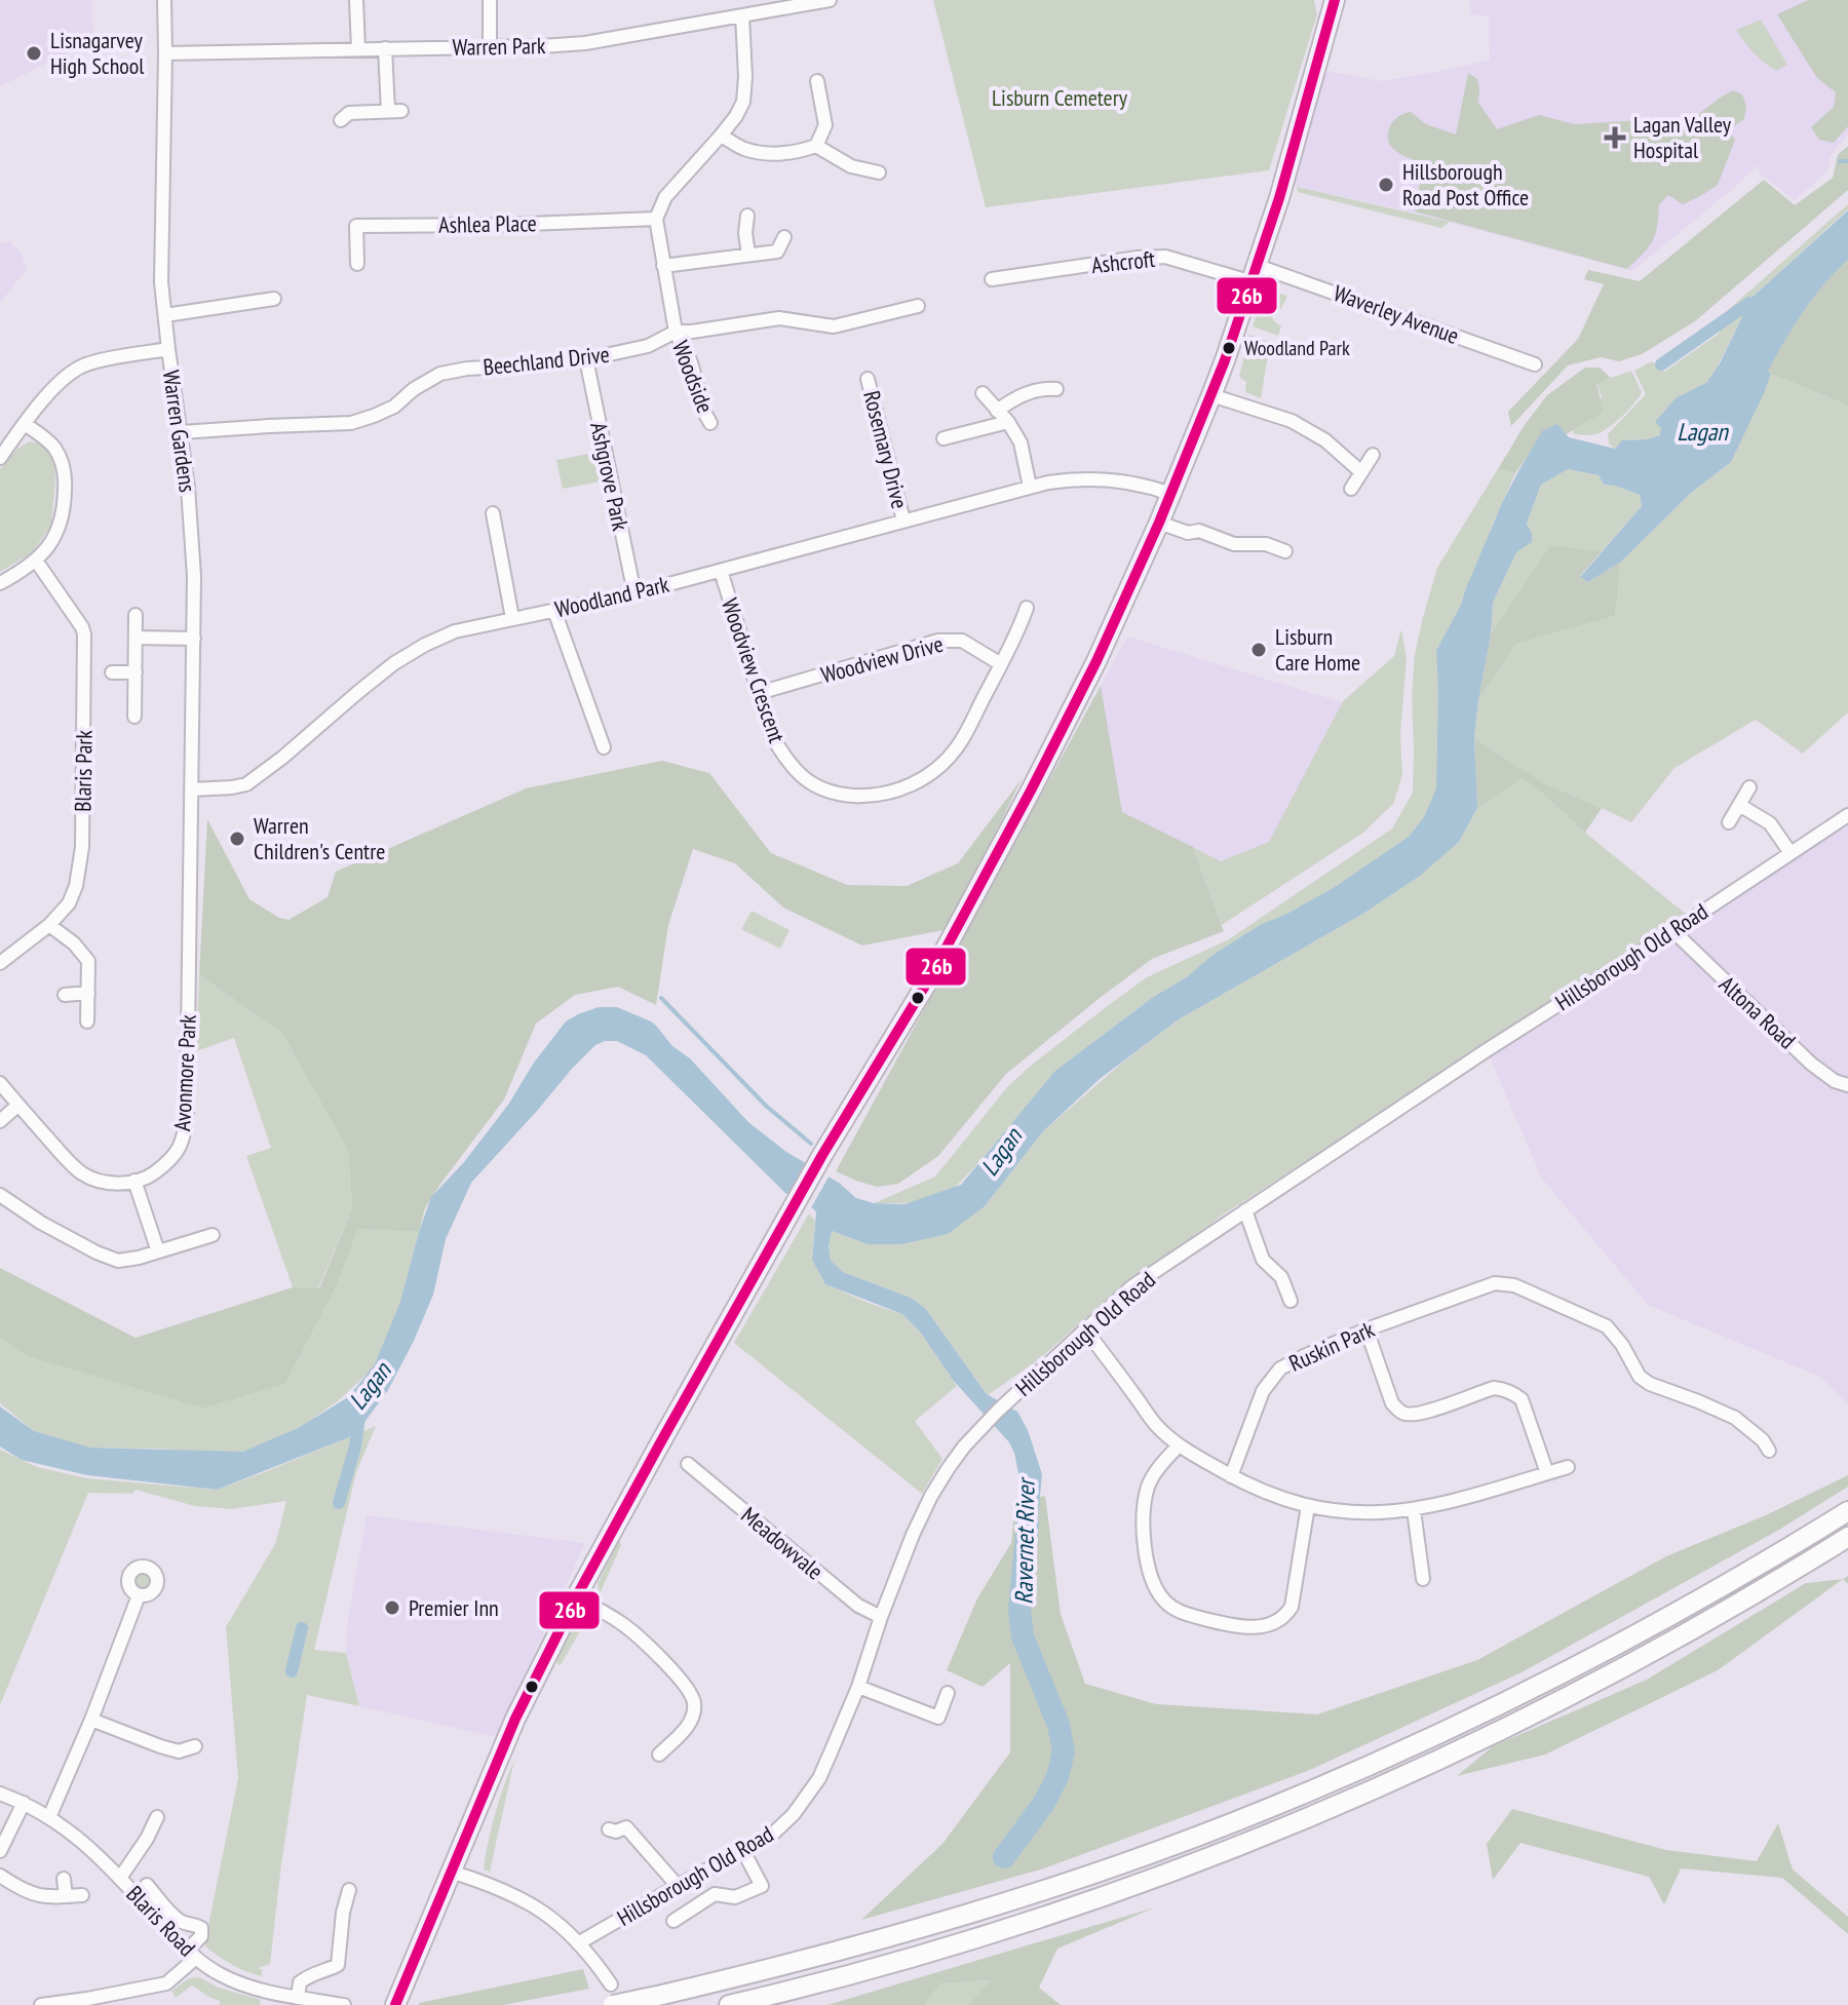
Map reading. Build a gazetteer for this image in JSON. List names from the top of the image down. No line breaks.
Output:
{"streets":{"street":["Warren Park","Ashlea Place","Ashcroft","Waverley Avenue","Beechland Drive","Woodside","Warren Gardens","Rosemary Drive","Ashgrove Park","Woodland Park","Woodview Drive","Woodview Crescent","Blaris Park","Hillsborough Old Road","Altona Road","Avonmore Park","Ruskin Park","Meadowvale","Blaris Road"]},"crossings":[["Warren Park","Warren Gardens"],["Ashlea Place","Woodside"],["Ashcroft","Waverley Avenue"],["Beechland Drive","Woodside"],["Beechland Drive","Warren Gardens"],["Beechland Drive","Ashgrove Park"],["Warren Gardens","Woodland Park"],["Warren Gardens","Avonmore Park"],["Rosemary Drive","Woodland Park"],["Ashgrove Park","Woodland Park"],["Woodland Park","Woodview Crescent"],["Woodview Drive","Woodview Crescent"],["Hillsborough Old Road","Altona Road"],["Hillsborough Old Road","Meadowvale"]],"water":["Lagan","Ravernet River"],"parks":["Lisburn Cemetery"],"places":{"other":["Lisnagarvey High School","Hillsborough Road Post Office","Woodland Park","Lisburn Care Home","Warren Children's Centre","Premier Inn"],"health":["Lagan Valley Hospital"]},"lines":["transit line 26b"]}
